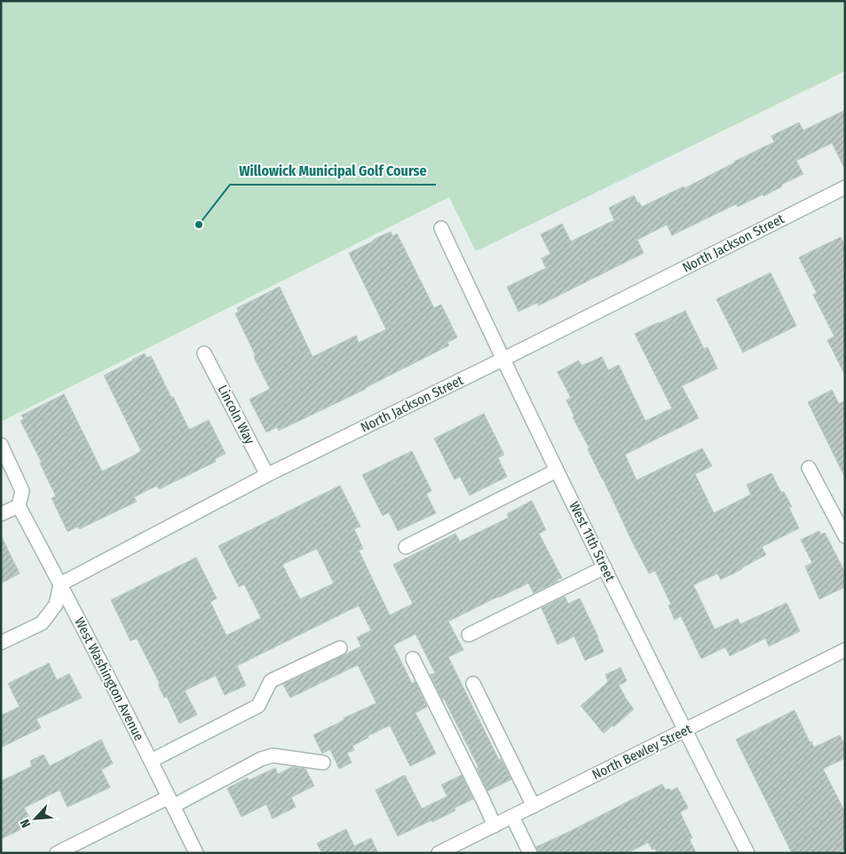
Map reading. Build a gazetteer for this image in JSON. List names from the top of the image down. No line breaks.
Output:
{"streets":{"street":["North Jackson Street","Lincoln Way","West 11th Street","West Washington Avenue","North Bewley Street"]},"crossings":[["North Jackson Street","Lincoln Way"],["North Jackson Street","West 11th Street"],["North Jackson Street","West Washington Avenue"],["West 11th Street","North Bewley Street"]],"places":["Willowick Municipal Golf Course"],"north":"bottom left"}
